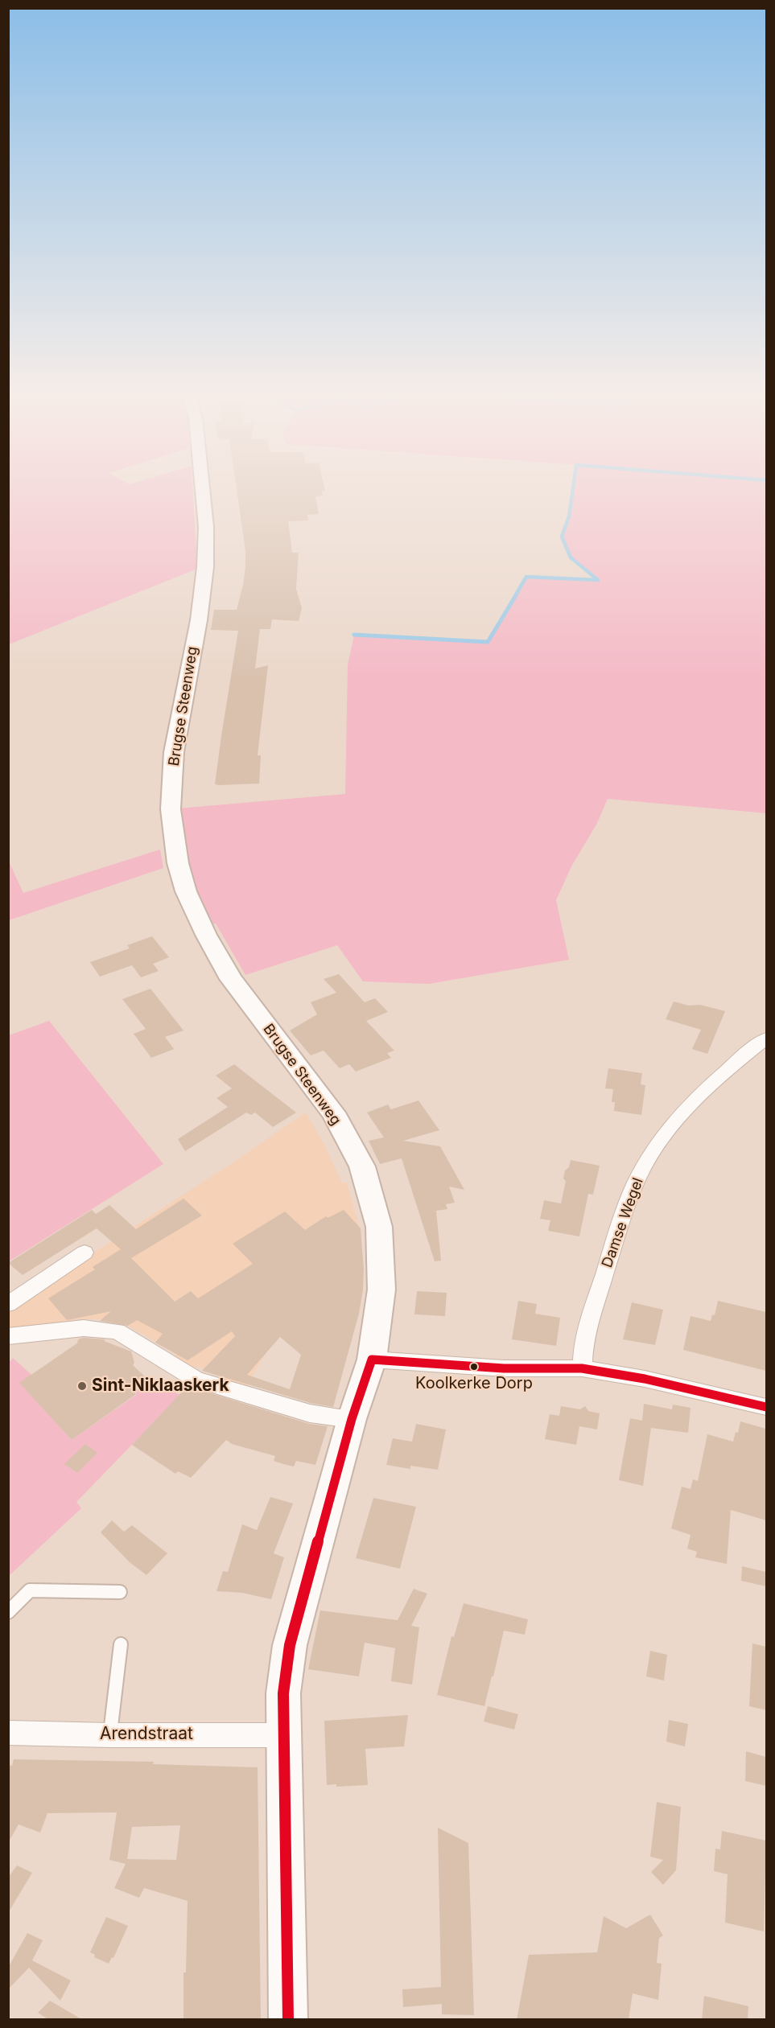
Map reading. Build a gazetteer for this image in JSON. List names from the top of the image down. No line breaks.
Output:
{"streets":{"main road":["Brugse Steenweg"],"street":["Damse Wegel","Arendstraat"]},"crossings":[["Brugse Steenweg","Arendstraat"]],"places":["Koolkerke Dorp","Sint-Niklaaskerk"]}
